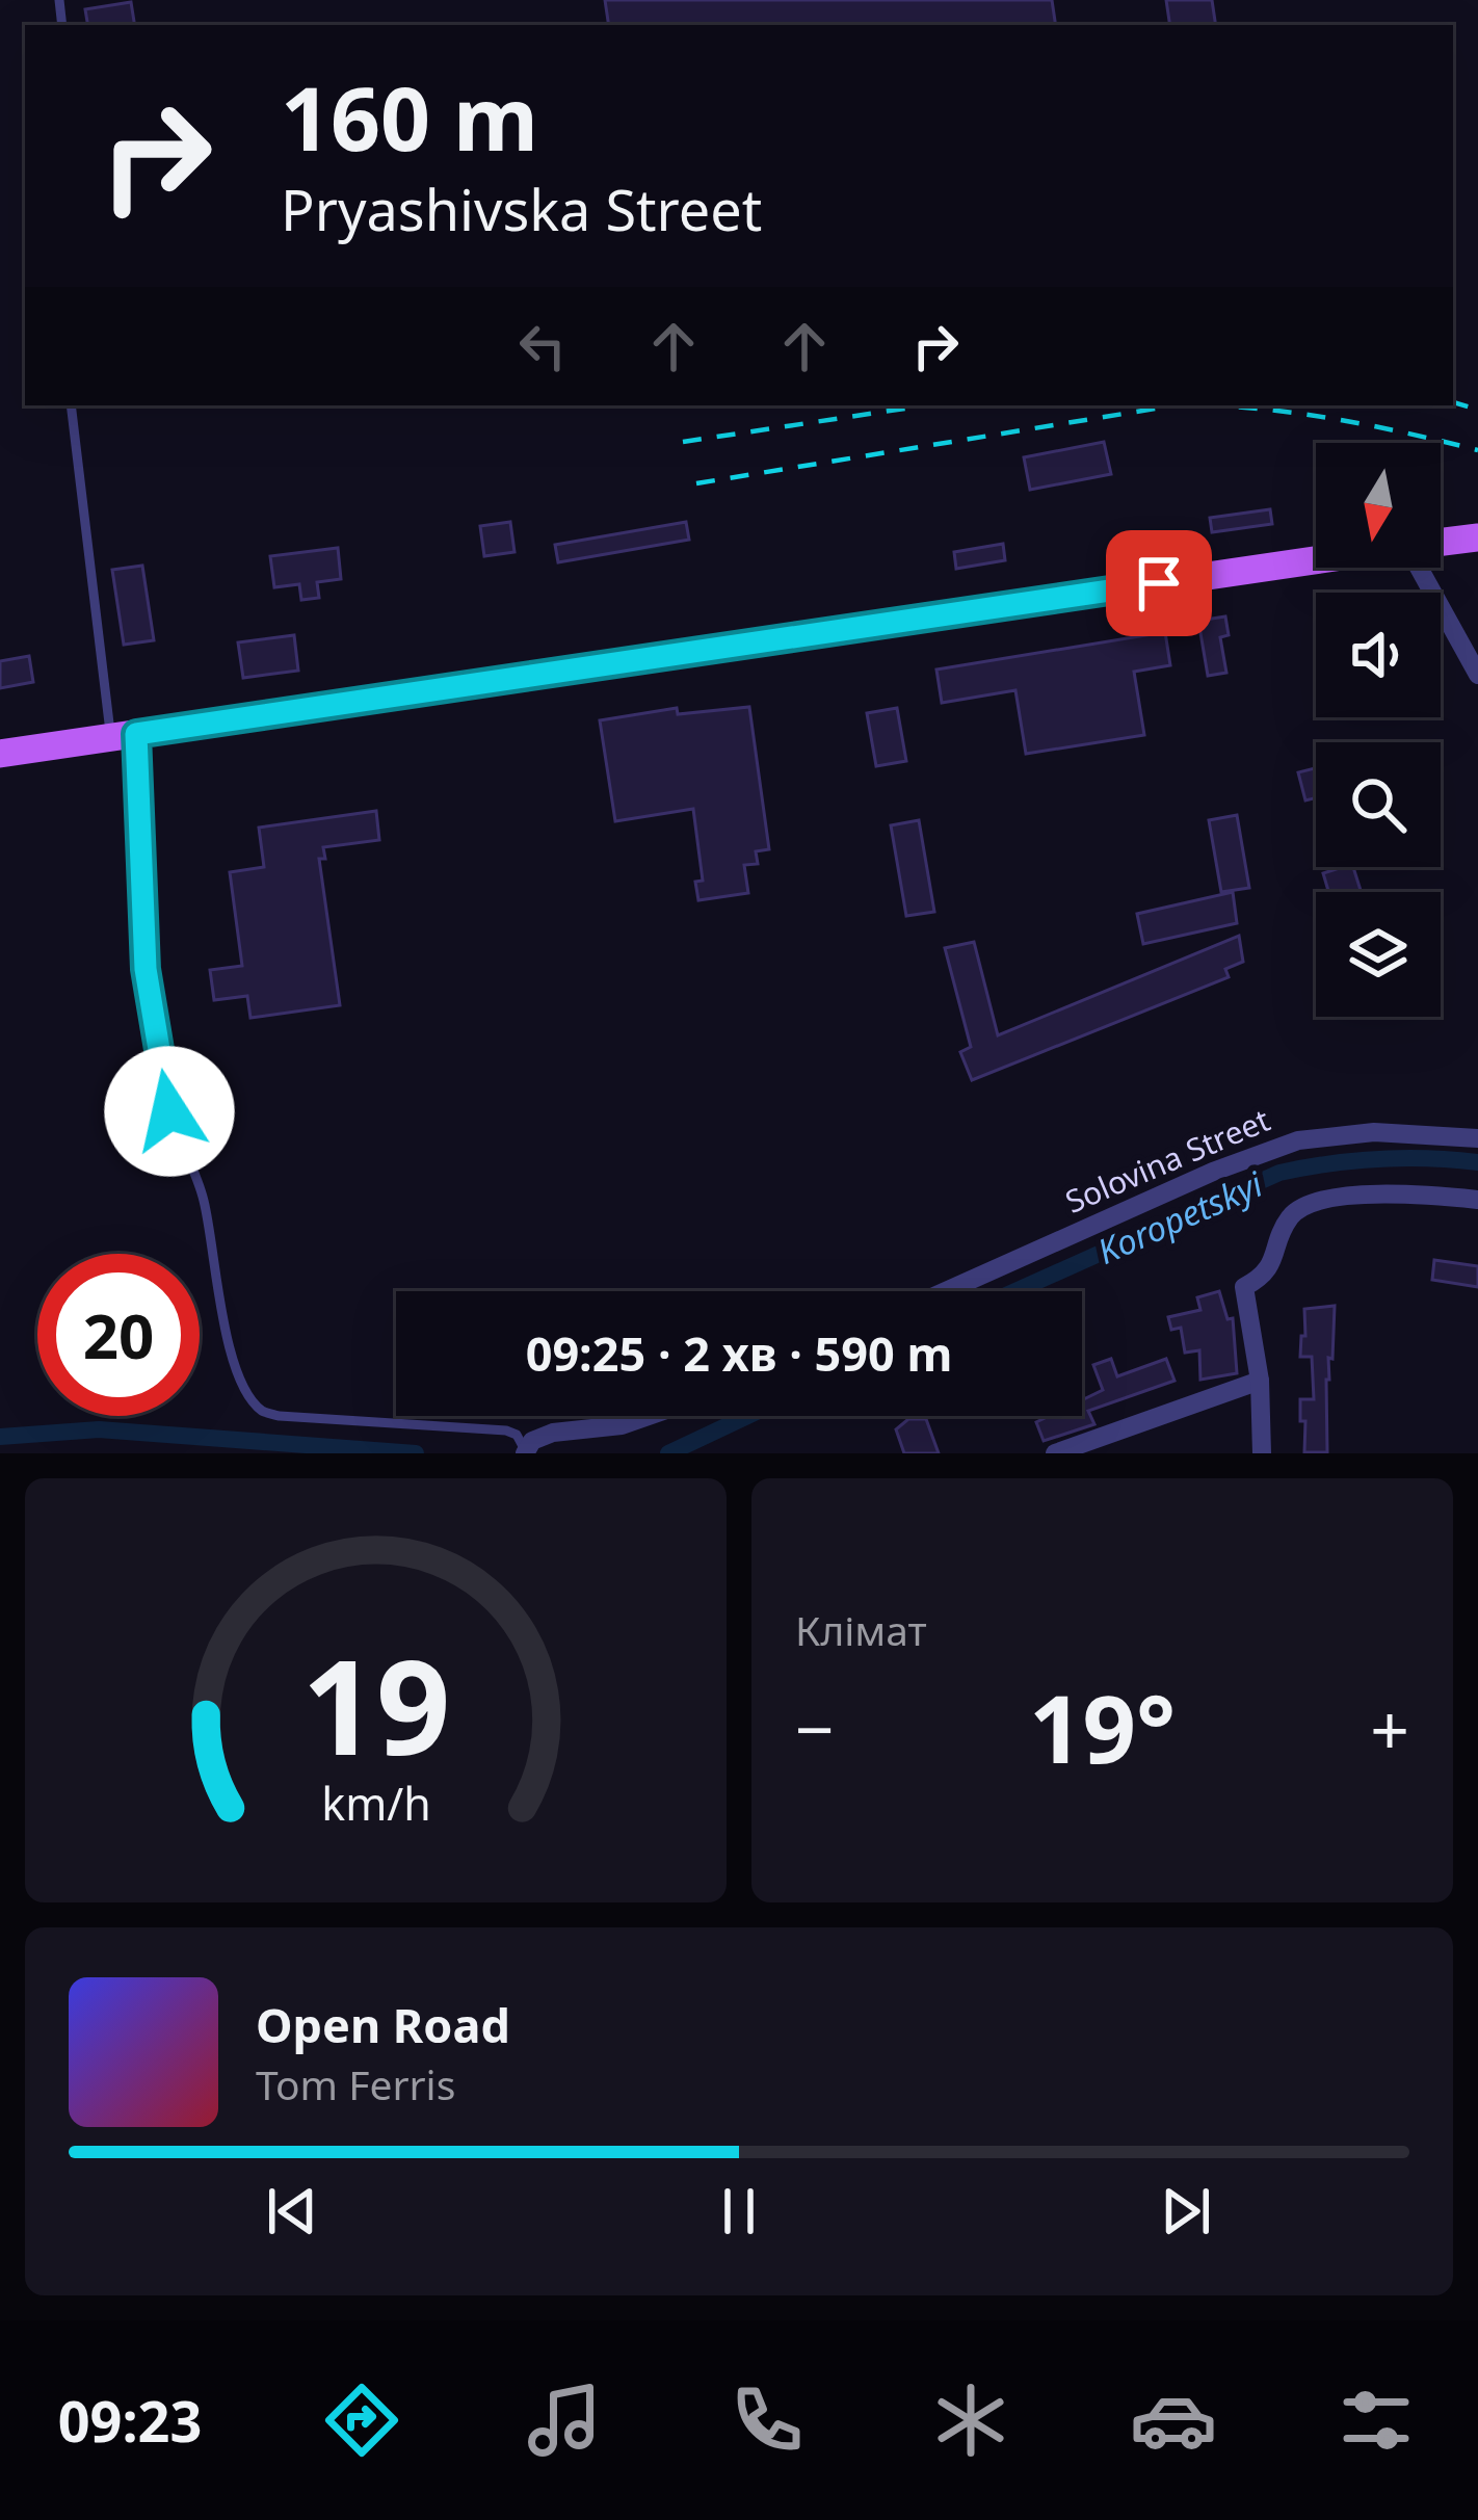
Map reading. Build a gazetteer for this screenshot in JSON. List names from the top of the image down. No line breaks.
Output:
{"streets":{"street":["Solovina Street"]},"water":["Koropetskyi"],"north":"bottom","page":{"turn":["160 m","Pryashivska Street"],"limit":"20","trip":"09:25 · 2 хв · 590 m","tile":"Клімат","heat":["−","19°","+"],"song":["Open Road","Tom Ferris"],"tabs":"09:23","gauge":["19","km/h"]}}
